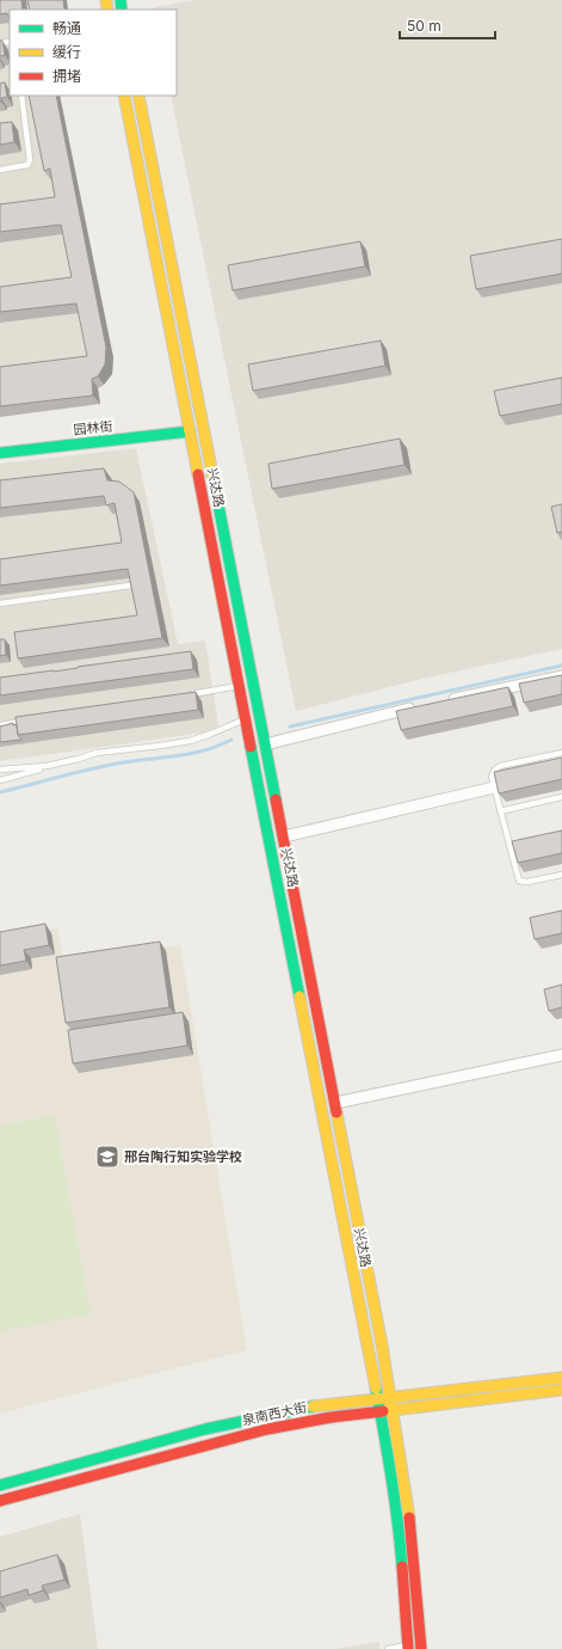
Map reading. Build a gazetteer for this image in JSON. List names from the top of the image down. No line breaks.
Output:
{"streets":{"main road":["园林街","兴达路","泉南西大街"]},"crossings":[["园林街","兴达路"],["兴达路","泉南西大街"]],"places":{"school or university":["邢台陶行知实验学校"]},"legend":["畅通","缓行","拥堵"],"scale_bar":"50 m"}
